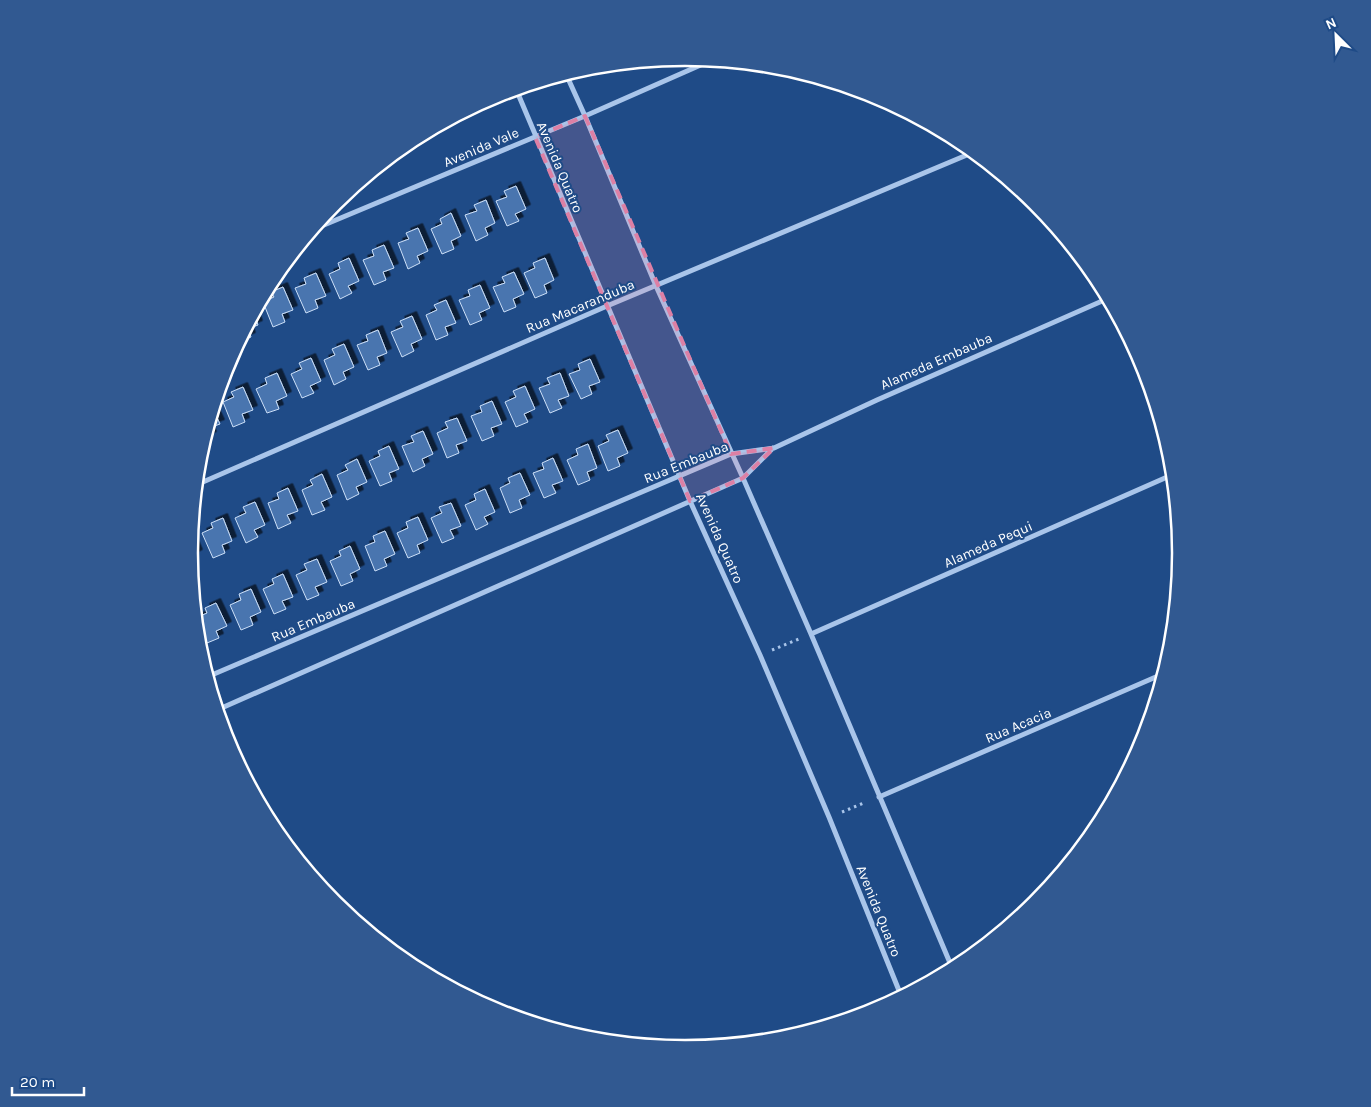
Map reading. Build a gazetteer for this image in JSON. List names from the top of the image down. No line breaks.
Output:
{"streets":{"street":["Avenida Vale","Avenida Quatro","Rua Macaranduba","Alameda Embauba","Rua Embauba","Alameda Pequi","Rua Acacia"]},"crossings":[["Avenida Vale","Avenida Quatro"],["Avenida Quatro","Rua Macaranduba"],["Avenida Quatro","Rua Embauba"],["Alameda Embauba","Rua Embauba"]],"scale_bar":"20 m","north":"top left"}
